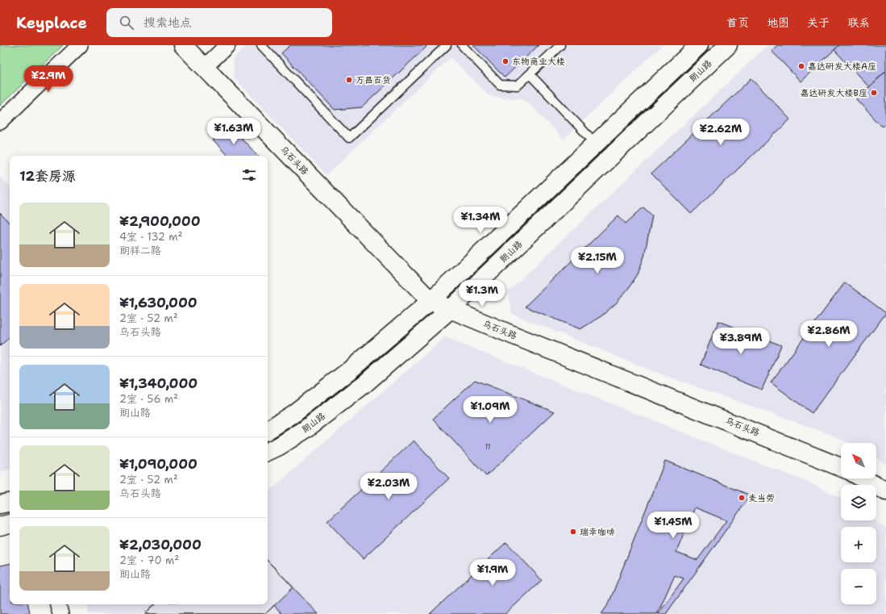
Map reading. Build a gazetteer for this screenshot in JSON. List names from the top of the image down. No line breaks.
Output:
{"streets":{"main road":["朗山路","乌石头路"]},"crossings":[["朗山路","乌石头路"]],"places":["东物商业大楼","嘉达研发大楼A座","万昌百货","嘉达研发大楼B座","麦当劳","瑞幸咖啡"],"house_numbers":["11"],"north":"top left","page":{"header":"Keyplace","search":"搜索地点","nav":["首页","地图","关于","联系"],"price":["¥2.9M","¥1.63M","¥2.62M","¥1.34M","¥2.15M","¥1.3M","¥2.86M","¥3.89M","¥1.09M","¥2.03M","¥1.45M","¥1.9M"],"heading":"12套房源","list":[{"name":"¥2,900,000","note":"4室 · 132 m² · 朗祥二路"},{"name":"¥1,630,000","note":"2室 · 52 m² · 乌石头路"},{"name":"¥1,340,000","note":"2室 · 56 m² · 朗山路"},{"name":"¥1,090,000","note":"2室 · 52 m² · 乌石头路"},{"name":"¥2,030,000","note":"2室 · 70 m² · 朗山路"}],"map_buttons":["+","−"]}}
